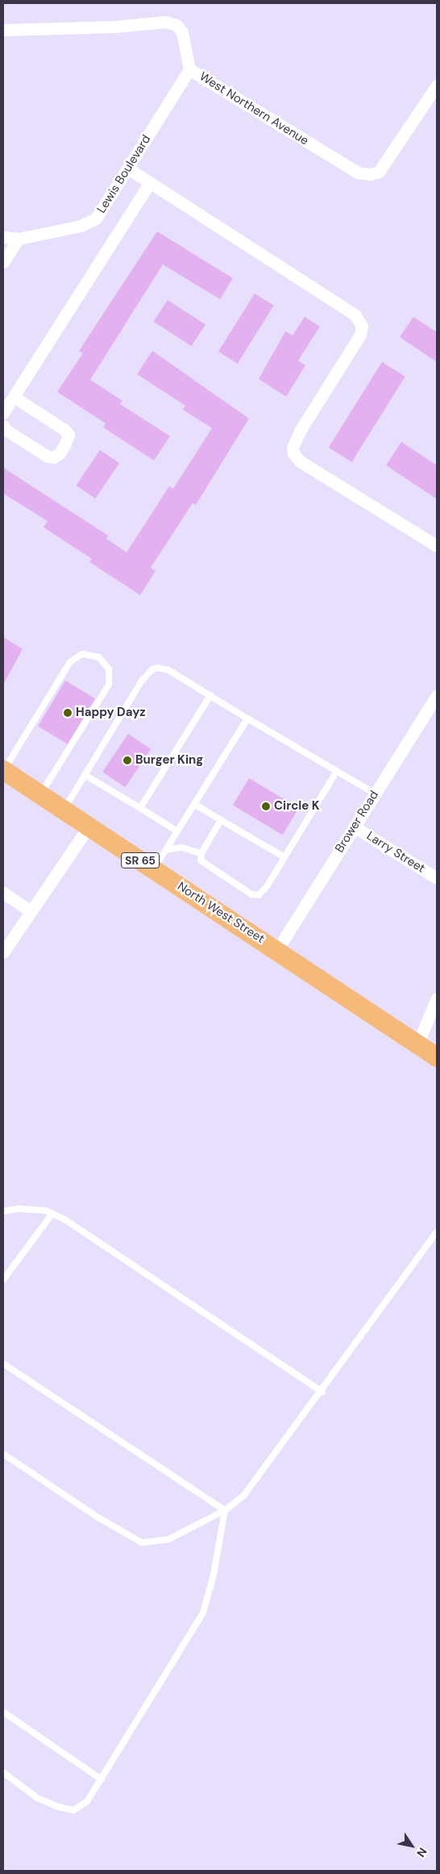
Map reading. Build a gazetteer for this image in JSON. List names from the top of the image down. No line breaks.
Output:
{"streets":{"main road":["SR 65","North West Street"],"street":["West Northern Avenue","Lewis Boulevard","Brower Road","Larry Street"]},"crossings":[["West Northern Avenue","Lewis Boulevard"],["Brower Road","Larry Street"],["Brower Road","North West Street"]],"places":["Happy Dayz","Burger King","Circle K"],"north":"bottom right"}
